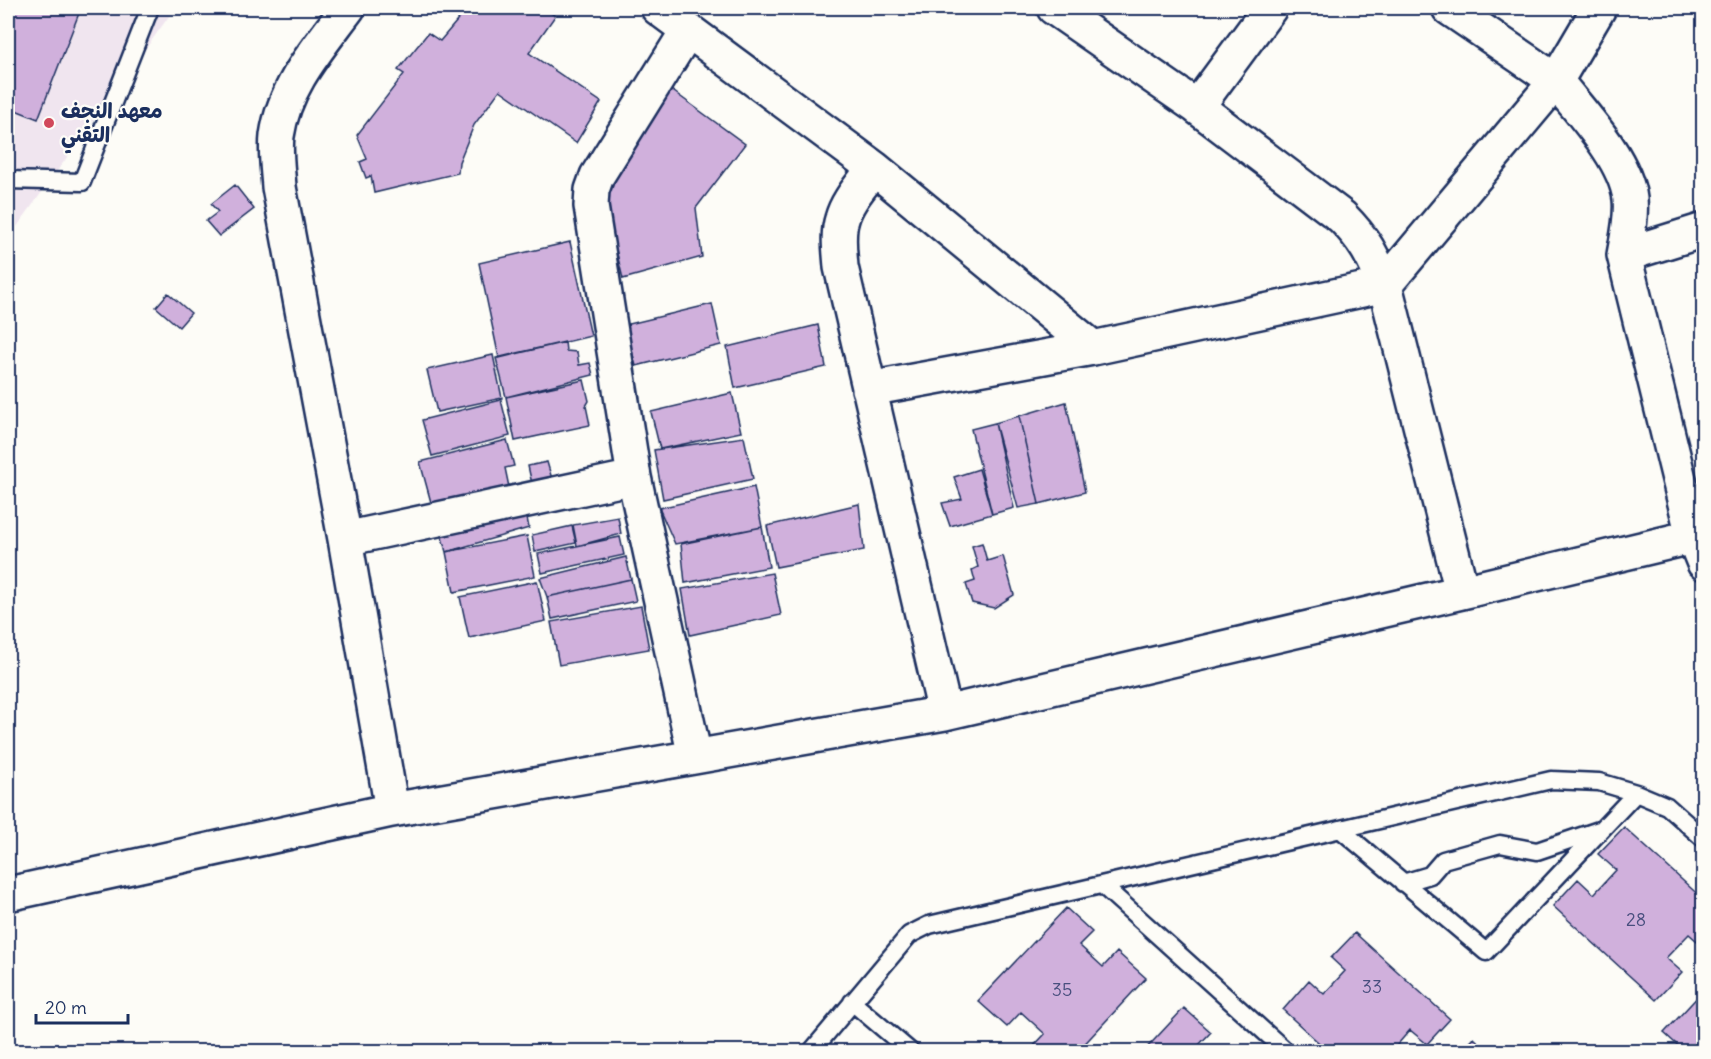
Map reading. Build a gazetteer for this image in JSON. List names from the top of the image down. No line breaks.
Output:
{"places":["معهد النجف التقني"],"house_numbers":["28","33","35"],"scale_bar":"20 m"}
